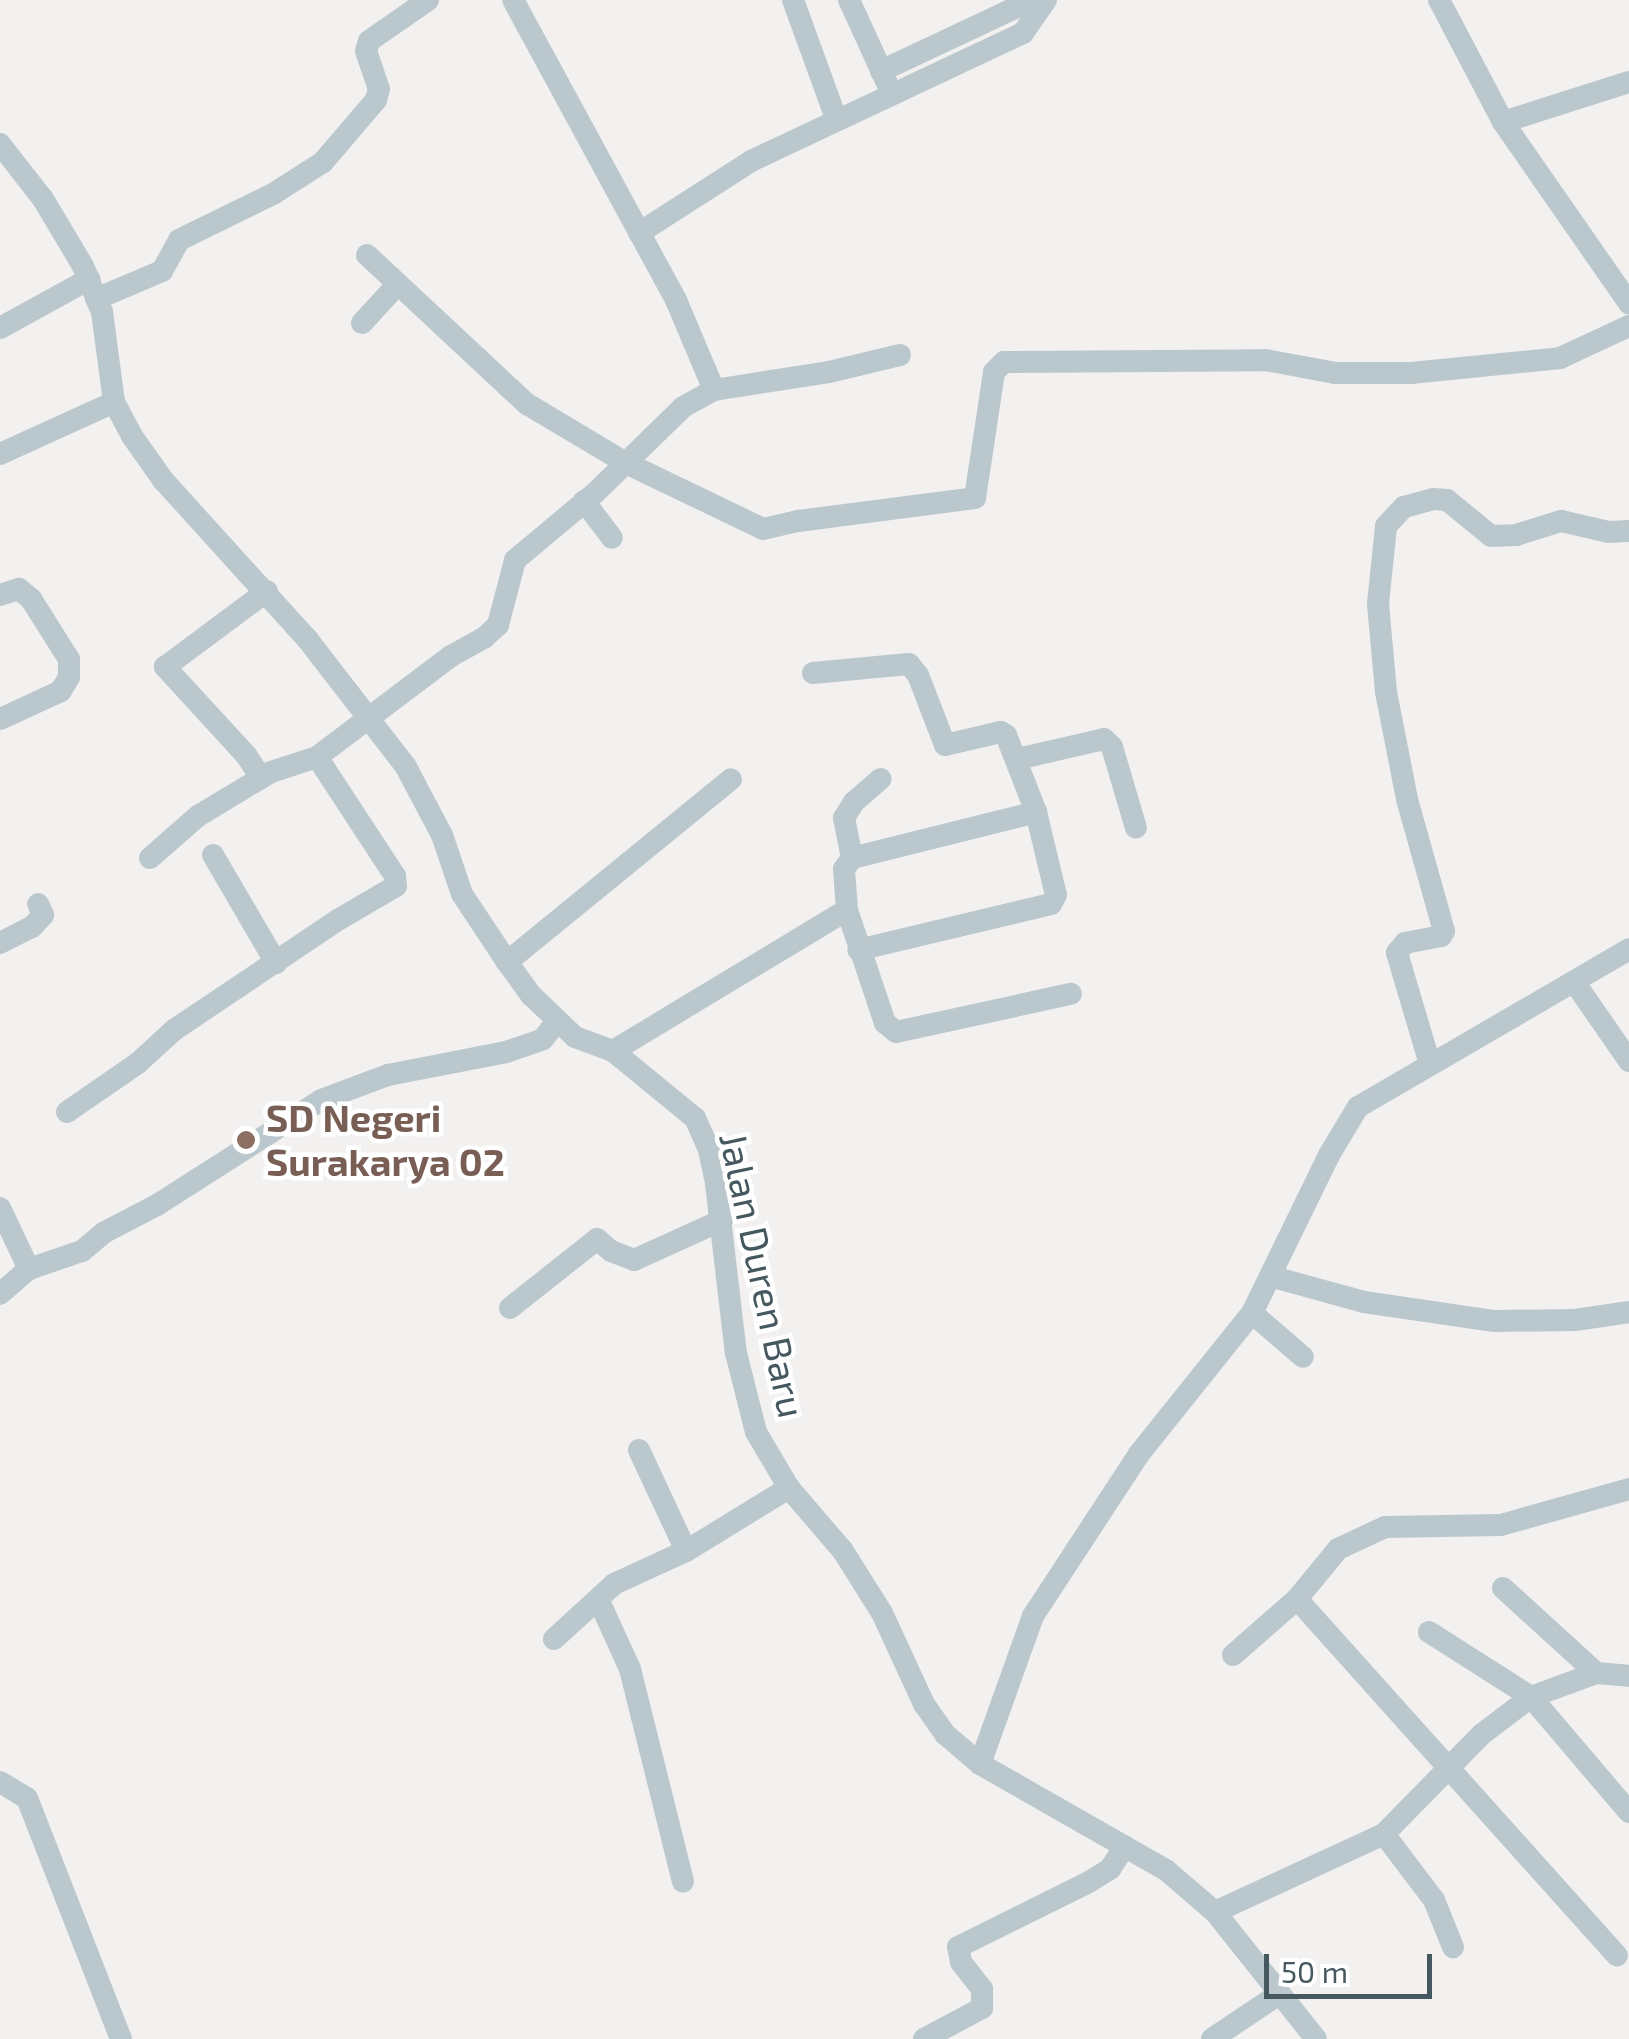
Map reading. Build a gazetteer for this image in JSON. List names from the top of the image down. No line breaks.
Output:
{"streets":{"street":["Jalan Duren Baru"]},"places":["SD Negeri Surakarya 02"],"scale_bar":"50 m"}
